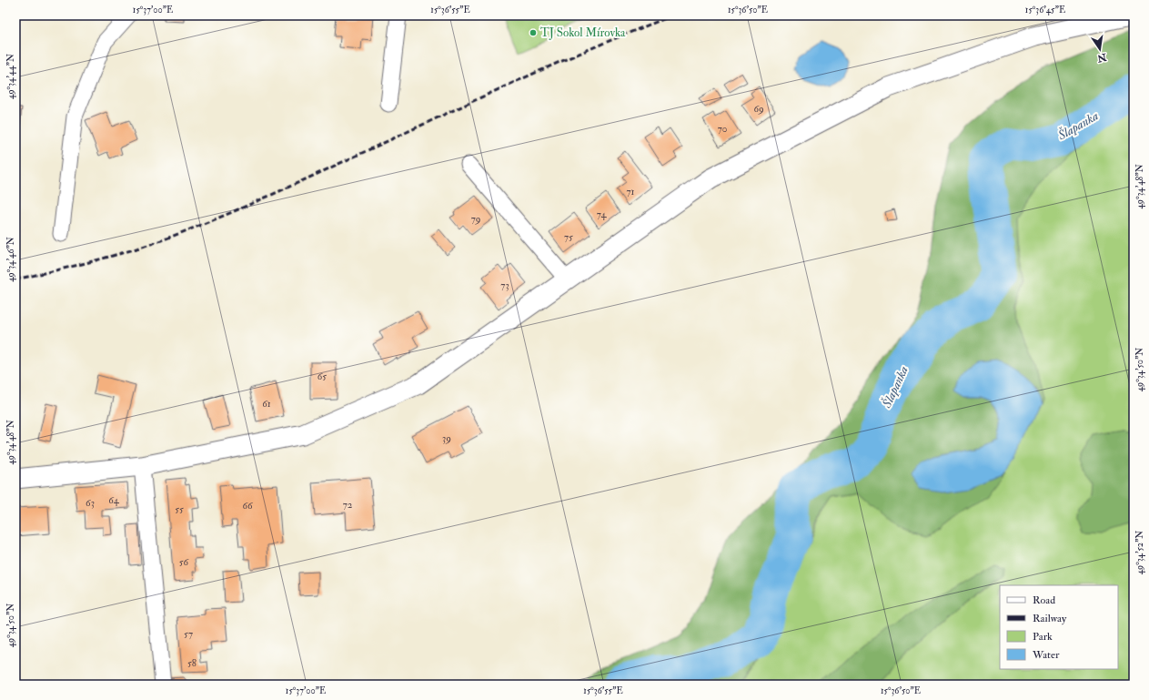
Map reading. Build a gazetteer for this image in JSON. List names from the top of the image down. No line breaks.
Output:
{"water":["Šlapanka"],"places":["TJ Sokol Mírovka"],"house_numbers":["69","70","71","74","79","75","73","65","61","39","64","63","72","66","55","56","57","58"],"legend":["Road","Railway","Park","Water"],"north":"bottom","coordinates":["15°37'00\"E","15°36'55\"E","15°36'50\"E","15°36'45\"E","49°34'44\"N","49°34'48\"N","49°34'46\"N","49°34'50\"N","49°34'52\"N"]}
